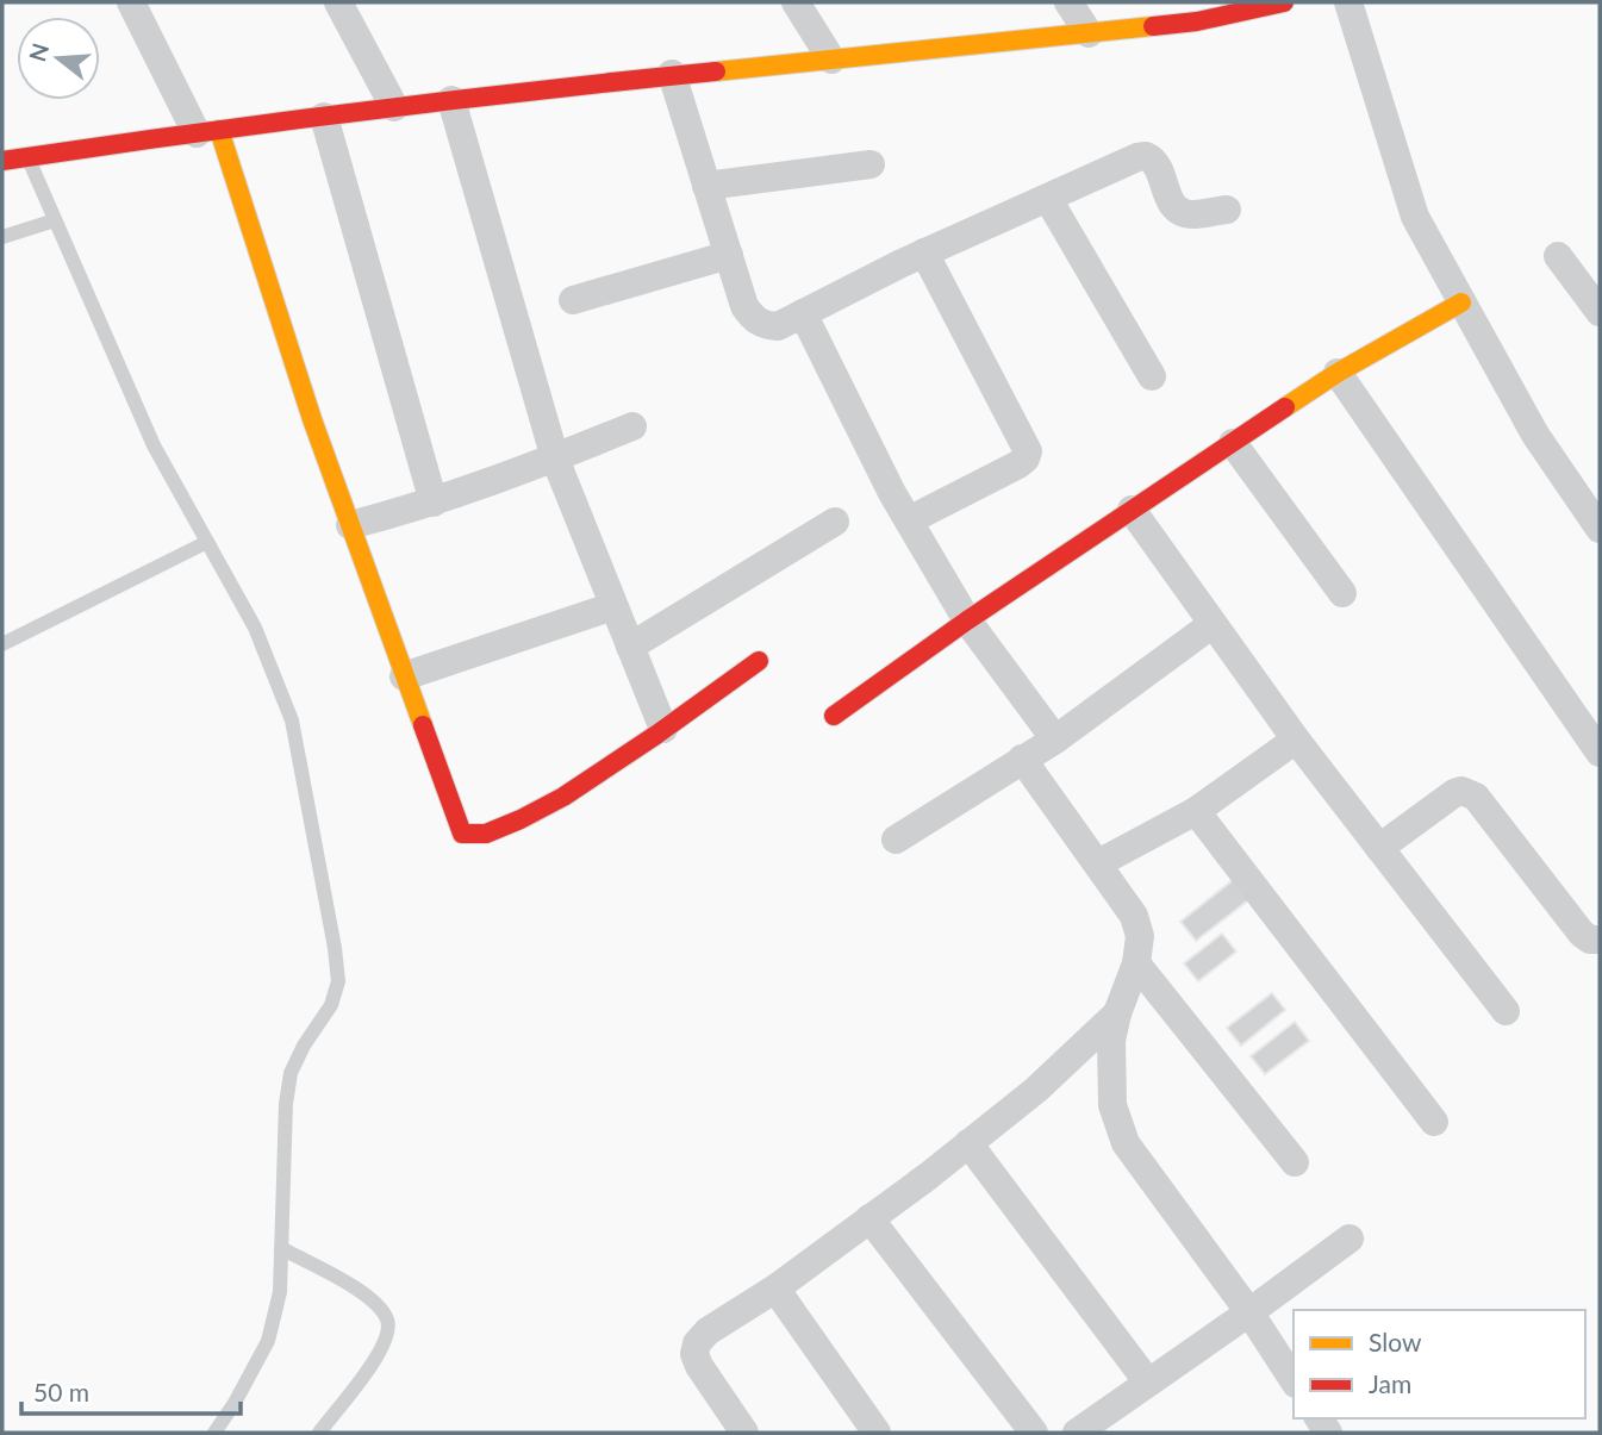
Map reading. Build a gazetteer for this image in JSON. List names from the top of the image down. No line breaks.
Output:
{"legend":["Slow","Jam"],"scale_bar":"50 m","north":"left"}
